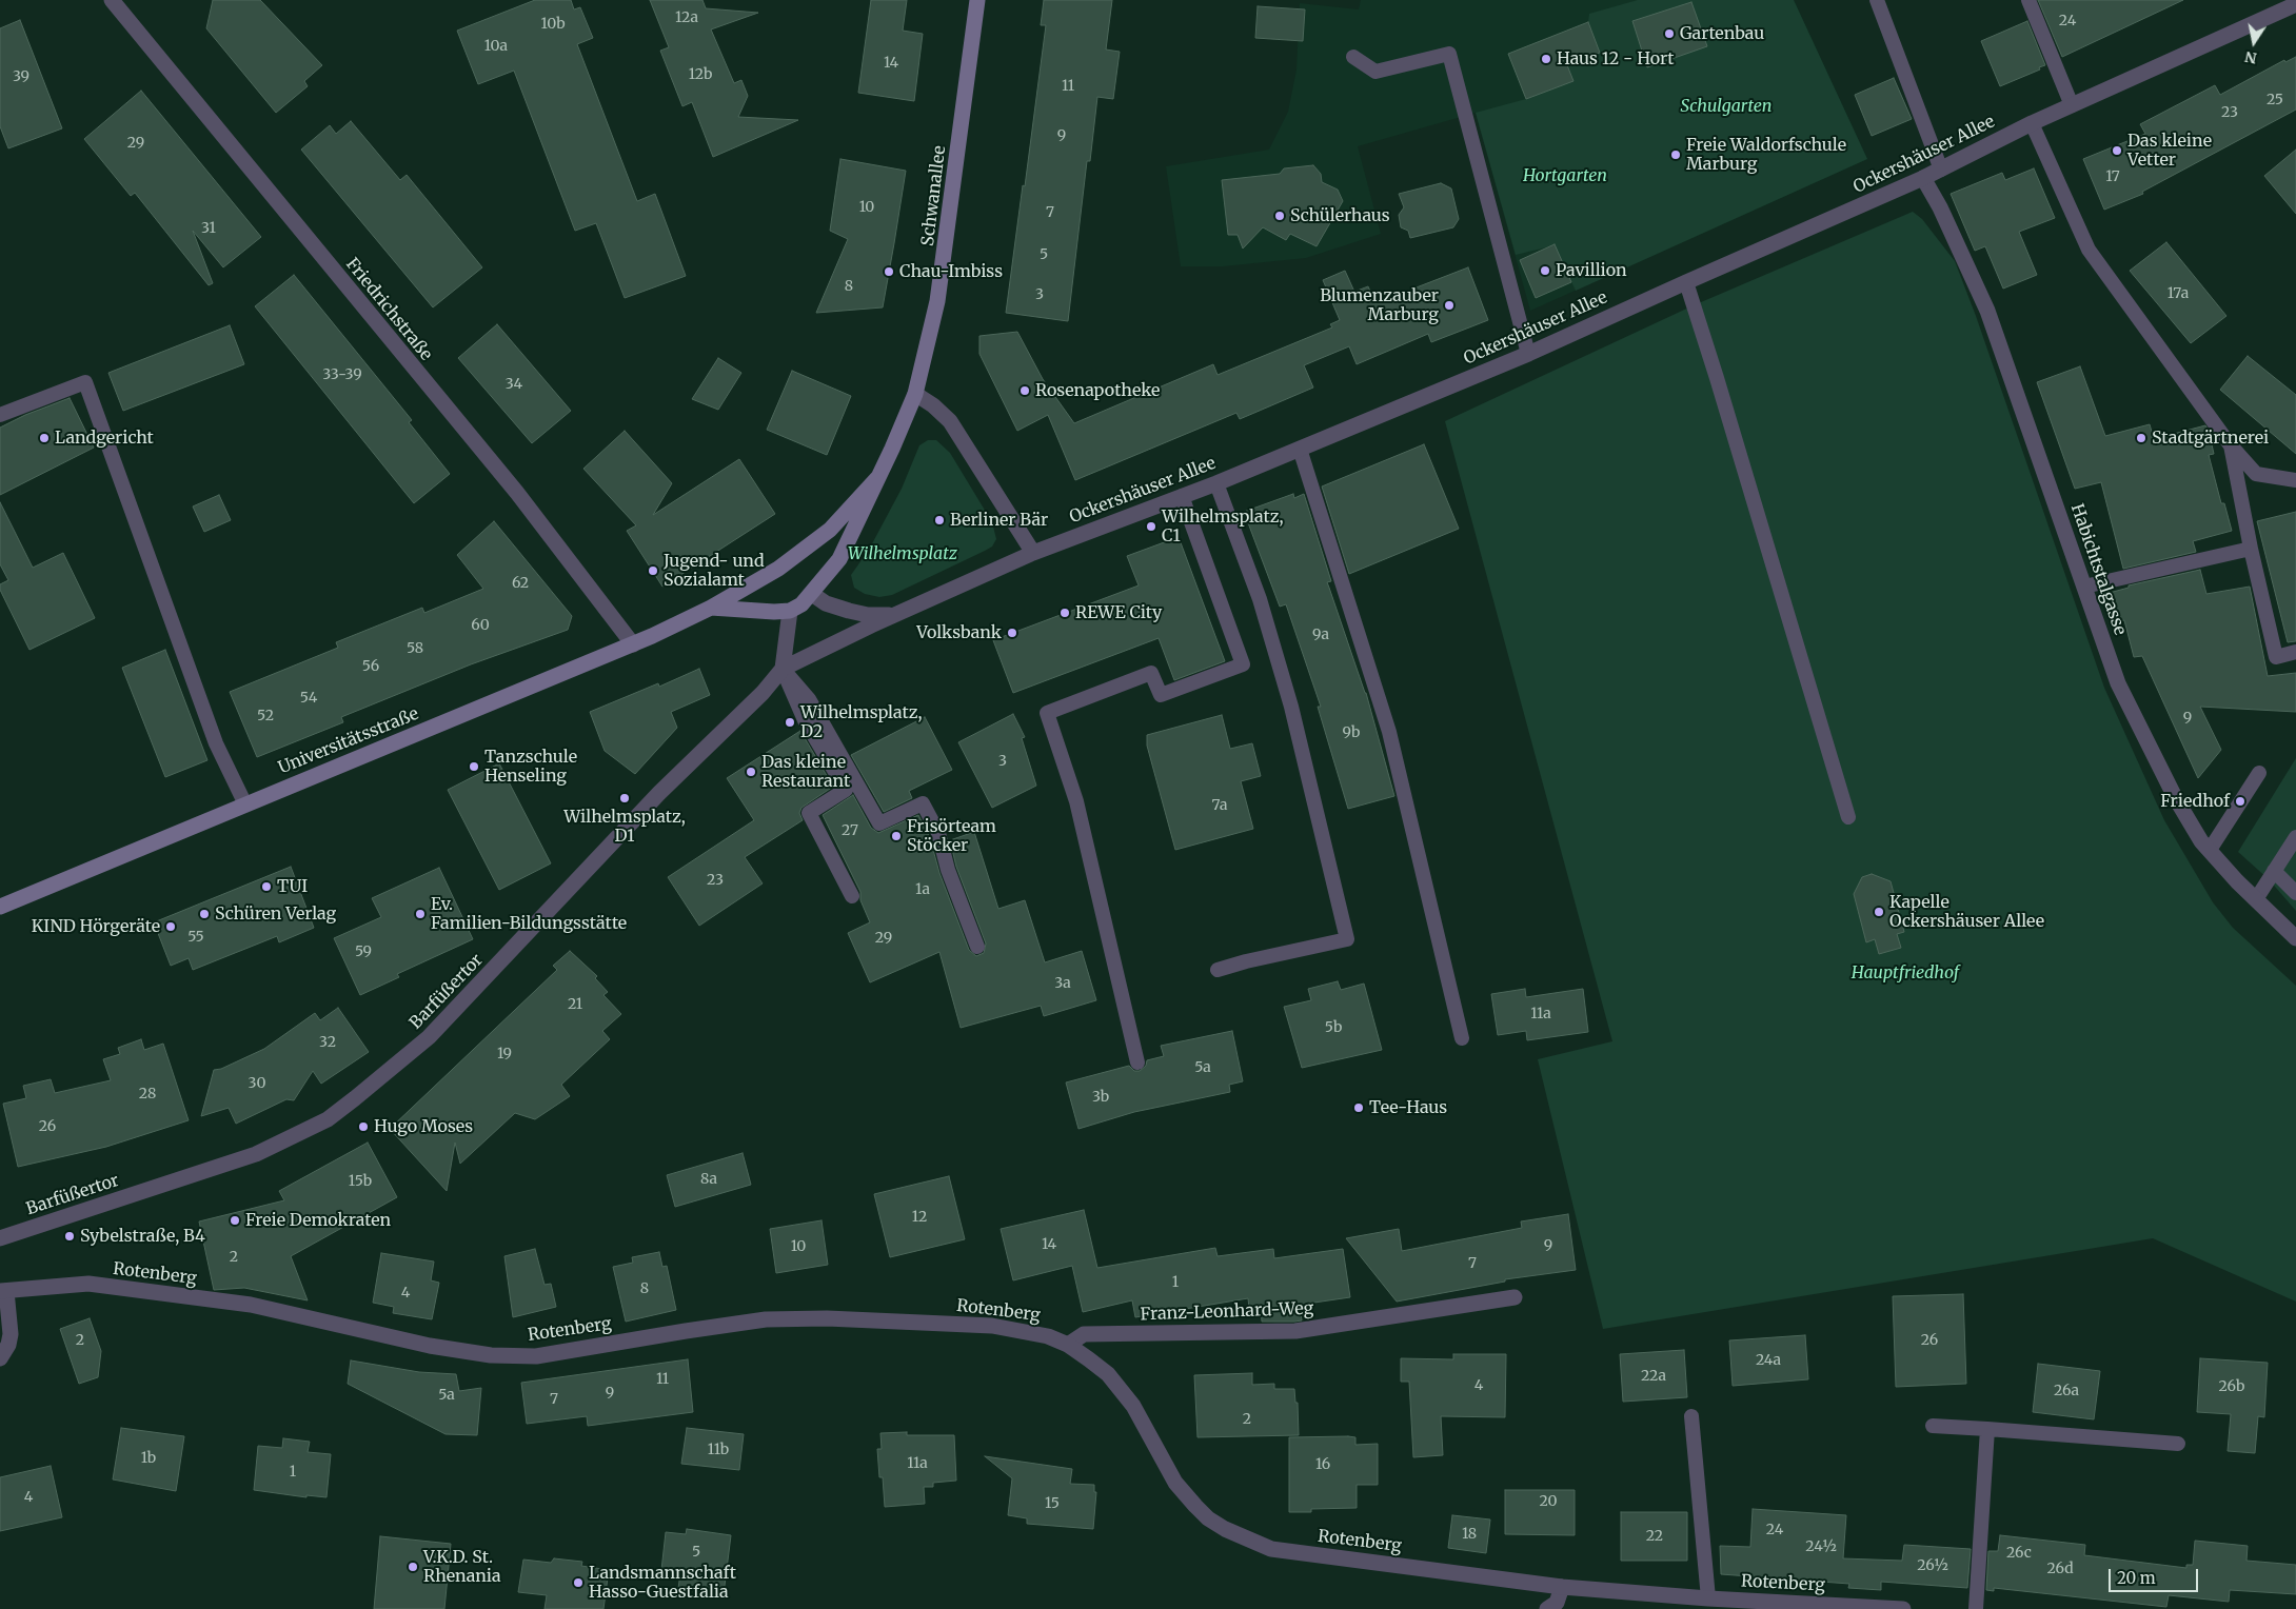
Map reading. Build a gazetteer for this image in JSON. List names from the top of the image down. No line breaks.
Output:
{"streets":{"main road":["Schwanallee","Universitätsstraße"],"street":["Ockershäuser Allee","Friedrichstraße","Habichtstalgasse","Barfüßertor","Rotenberg","Franz-Leonhard-Weg"]},"crossings":[["Ockershäuser Allee","Habichtstalgasse"],["Ockershäuser Allee","Barfüßertor"],["Friedrichstraße","Universitätsstraße"],["Rotenberg","Franz-Leonhard-Weg"]],"parks":["Schulgarten","Hortgarten","Wilhelmsplatz","Hauptfriedhof"],"places":["Gartenbau","Haus 12 - Hort","Das kleine Vetter","Freie Waldorfschule Marburg","Schülerhaus","Pavillion","Chau-Imbiss","Blumenzauber Marburg","Rosenapotheke","Landgericht","Stadtgärtnerei","Berliner Bär","Wilhelmsplatz, C1","Jugend- und Sozialamt","REWE City","Volksbank","Wilhelmsplatz, D2","Tanzschule Henseling","Das kleine Restaurant","Wilhelmsplatz, D1","Friedhof","Frisörteam Stöcker","TUI","Kapelle Ockershäuser Allee","Schüren Verlag","Ev. Familien-Bildungsstätte","KIND Hörgeräte","Tee-Haus","Hugo Moses","Freie Demokraten","Sybelstraße, B4","V.K.D. St. Rhenania","Landsmannschaft Hasso-Guestfalia"],"house_numbers":["12a","24","10b","10a","14","12b","39","11","25","23","9","29","17","10","7","31","5","8","17a","3","33-39","34","62","60","9a","58","56","54","52","9","9b","3","7a","27","23","1a","55","29","59","3a","21","11a","5b","32","19","5a","30","28","3b","26","8a","15b","12","14","9","10","2","7","1","8","4","2","26","24a","22a","11","4","26b","26a","9","5a","7","2","11b","1b","11a","16","1","4","20","15","24","18","22","24½","5","26c","26½","26d"],"scale_bar":"20 m","north":"bottom"}
